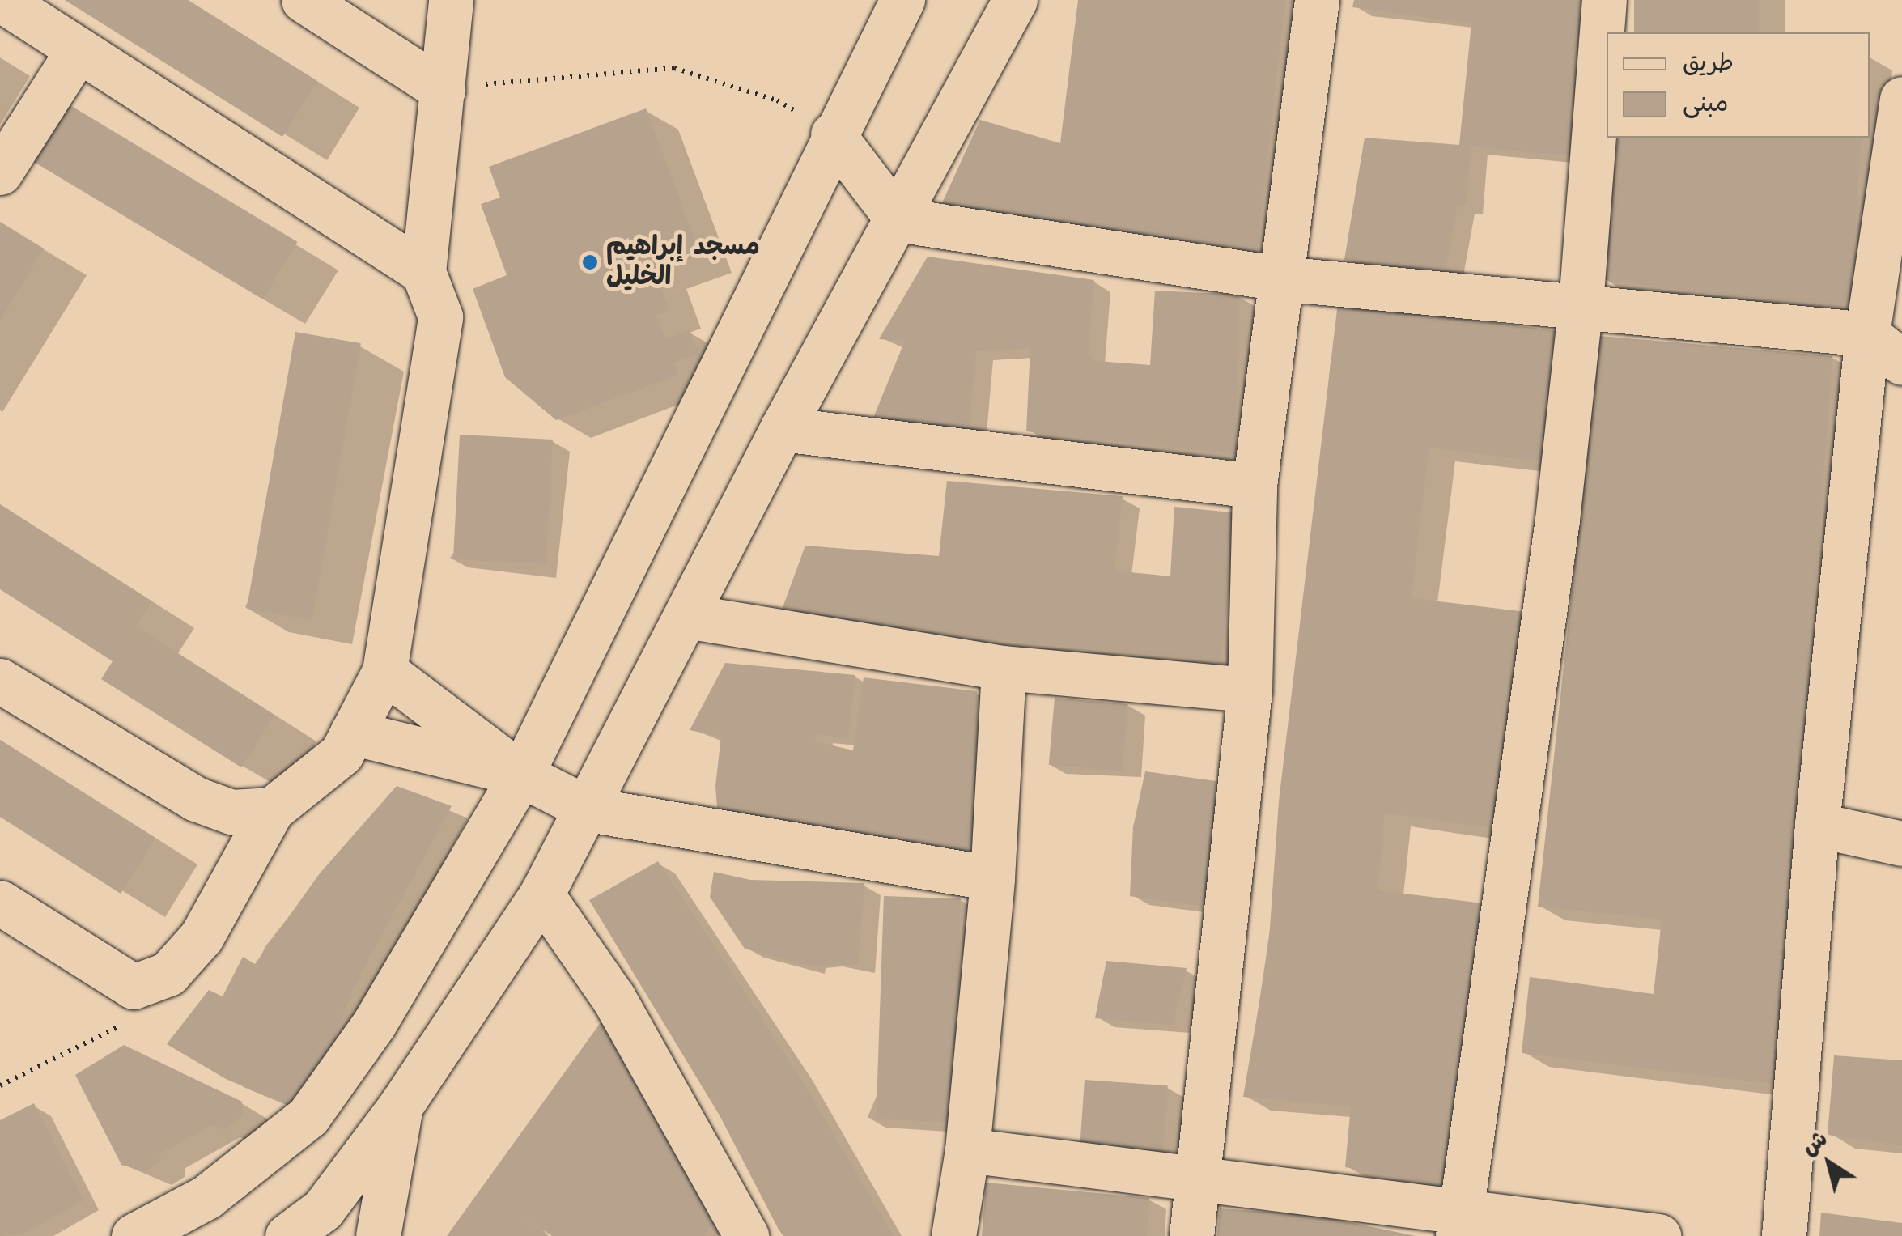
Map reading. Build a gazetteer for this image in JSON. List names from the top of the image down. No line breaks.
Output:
{"places":["مسجد إبراهيم الخليل"],"legend":["طريق","مبنى"],"north":"top left"}
